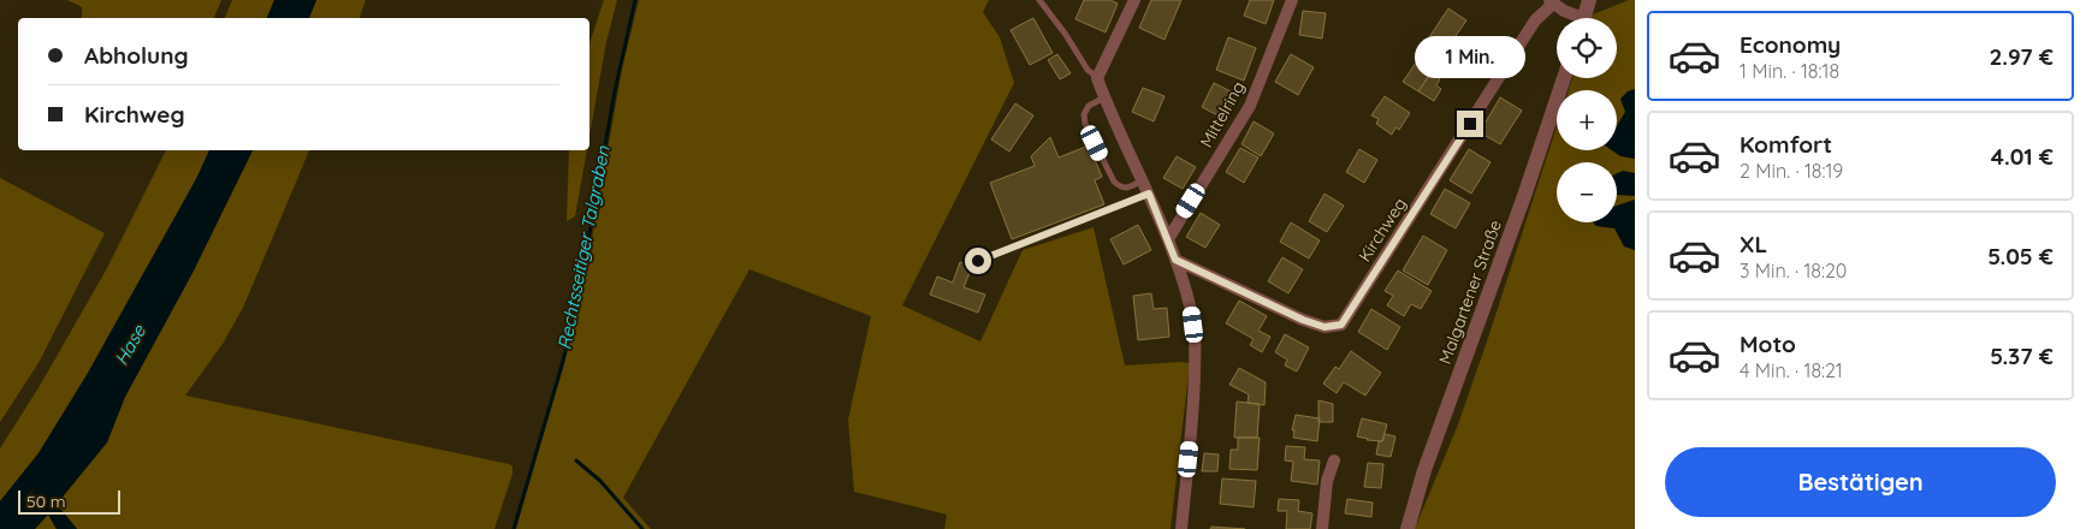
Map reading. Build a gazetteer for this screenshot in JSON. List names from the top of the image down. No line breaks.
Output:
{"streets":{"street":["Mittelring","Kirchweg","Malgartener Straße"]},"water":["Rechtsseitiger Talgraben","Hase"],"scale_bar":"50 m","page":{"list":[{"name":"Economy","note":"1 Min. · 18:18","value":"2.97 €"},{"name":"Komfort","note":"2 Min. · 18:19","value":"4.01 €"},{"name":"XL","note":"3 Min. · 18:20","value":"5.05 €"},{"name":"Moto","note":"4 Min. · 18:21","value":"5.37 €"}],"map_buttons":["+","−"],"banner":["Abholung","Kirchweg"],"bubble":"1 Min.","buttons":"Bestätigen","scale":"50 m"}}
